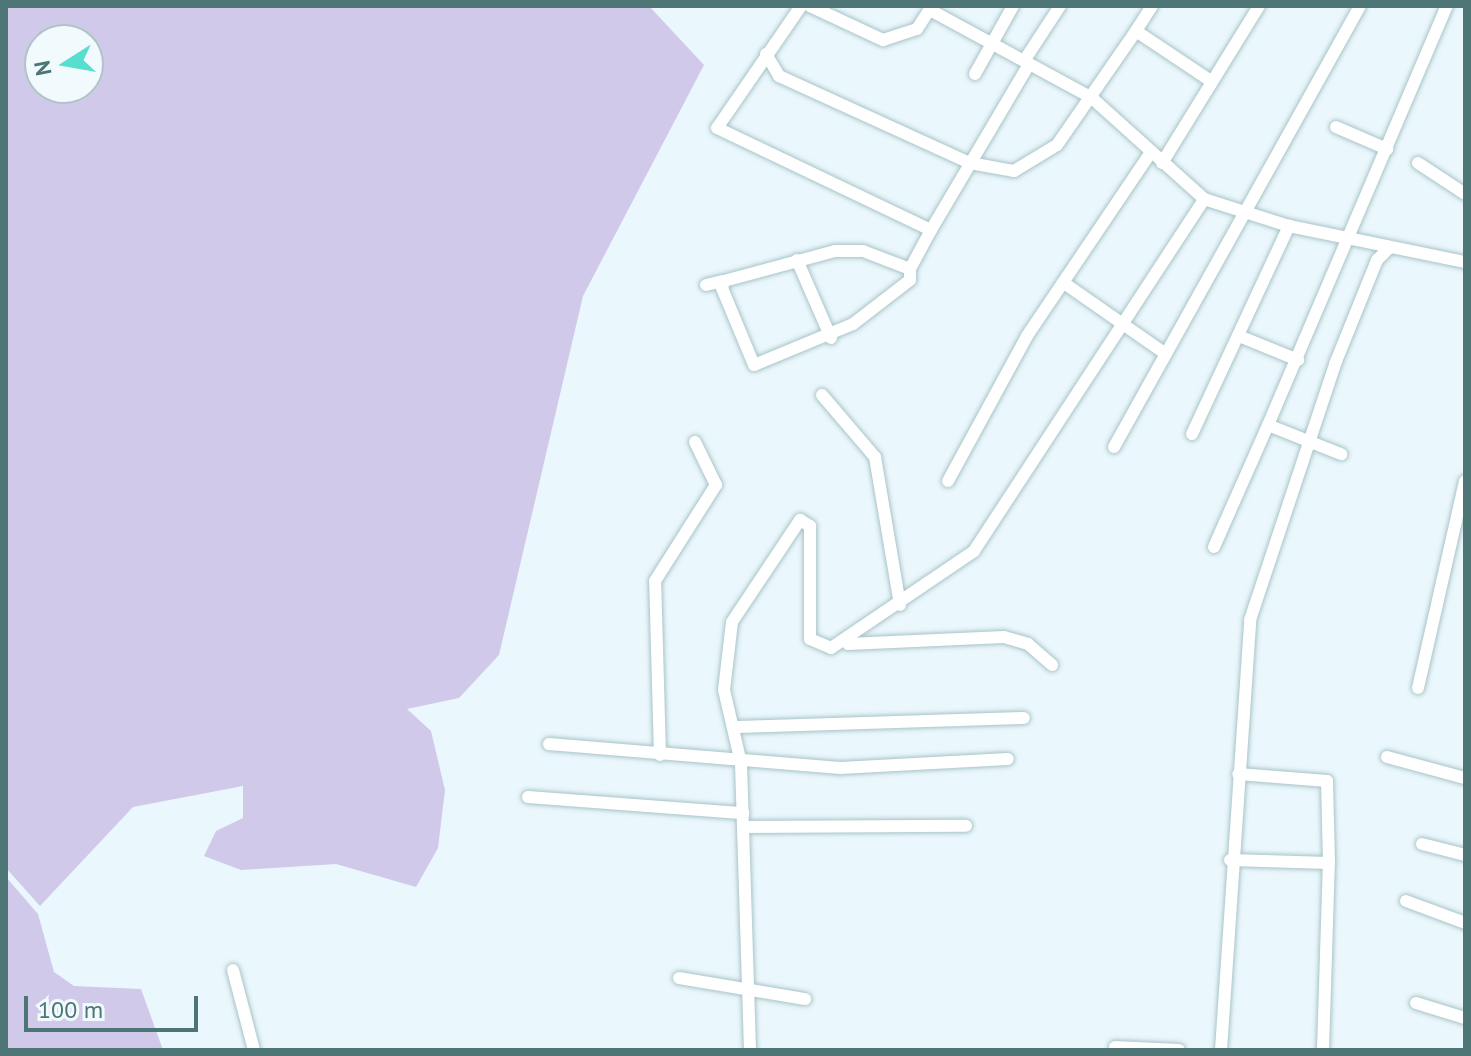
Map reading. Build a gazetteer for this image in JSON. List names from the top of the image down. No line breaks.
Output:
{"scale_bar":"100 m","north":"left"}
